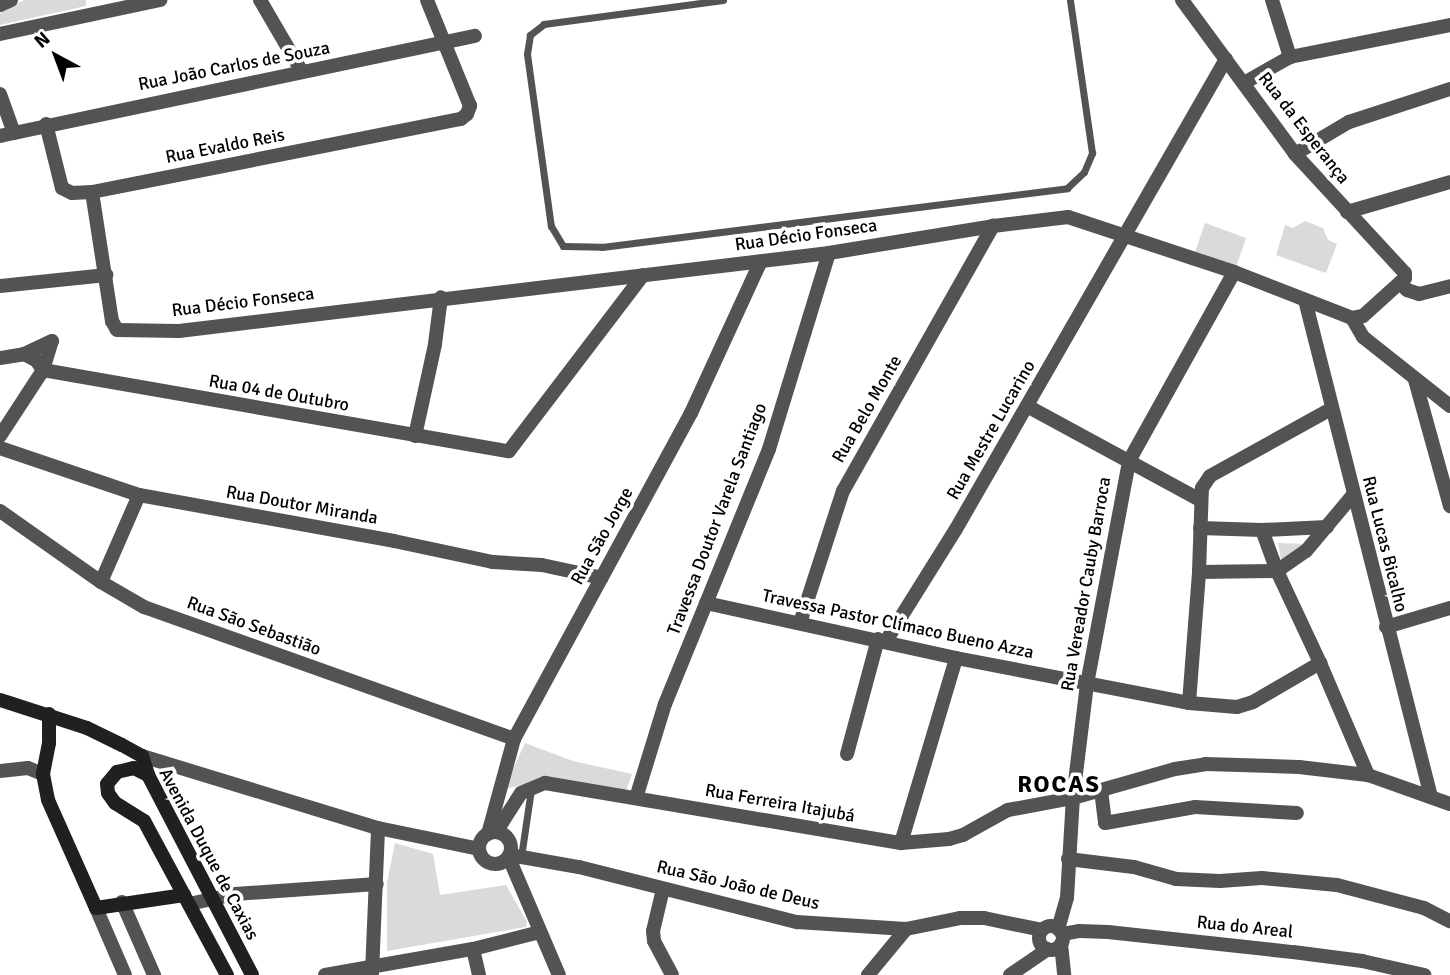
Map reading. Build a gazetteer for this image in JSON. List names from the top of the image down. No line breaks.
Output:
{"streets":{"main road":["Avenida Duque de Caxias"],"street":["Rua João Carlos de Souza","Rua da Esperança","Rua Evaldo Reis","Rua Décio Fonseca","Rua 04 de Outubro","Rua Belo Monte","Rua Mestre Lucarino","Rua Doutor Miranda","Travessa Doutor Varela Santiago","Rua São Jorge","Rua Lucas Bicalho","Rua Vereador Cauby Barroca","Travessa Pastor Clímaco Bueno Azza","Rua São Sebastião","Rua Ferreira Itajubá","Rua São João de Deus","Rua do Areal"]},"crossings":[["Rua João Carlos de Souza","Rua Evaldo Reis"],["Rua da Esperança","Rua Mestre Lucarino"],["Rua Décio Fonseca","Rua 04 de Outubro"],["Rua Décio Fonseca","Rua Belo Monte"],["Rua Décio Fonseca","Rua Mestre Lucarino"],["Rua Décio Fonseca","Travessa Doutor Varela Santiago"],["Rua Décio Fonseca","Rua São Jorge"],["Rua Décio Fonseca","Rua Lucas Bicalho"],["Rua Décio Fonseca","Rua Vereador Cauby Barroca"],["Rua Belo Monte","Travessa Pastor Clímaco Bueno Azza"],["Rua Mestre Lucarino","Travessa Pastor Clímaco Bueno Azza"],["Rua Doutor Miranda","Rua São Jorge"],["Travessa Doutor Varela Santiago","Travessa Pastor Clímaco Bueno Azza"],["Travessa Doutor Varela Santiago","Rua Ferreira Itajubá"],["Rua São Jorge","Rua São Sebastião"],["Rua São Jorge","Rua São João de Deus"],["Rua Lucas Bicalho","Rua Ferreira Itajubá"],["Rua Vereador Cauby Barroca","Travessa Pastor Clímaco Bueno Azza"],["Rua Vereador Cauby Barroca","Rua Ferreira Itajubá"],["Rua Vereador Cauby Barroca","Rua São João de Deus"],["Rua Vereador Cauby Barroca","Rua do Areal"],["Rua São João de Deus","Rua do Areal"]],"districts":["ROCAS"],"north":"top left"}
